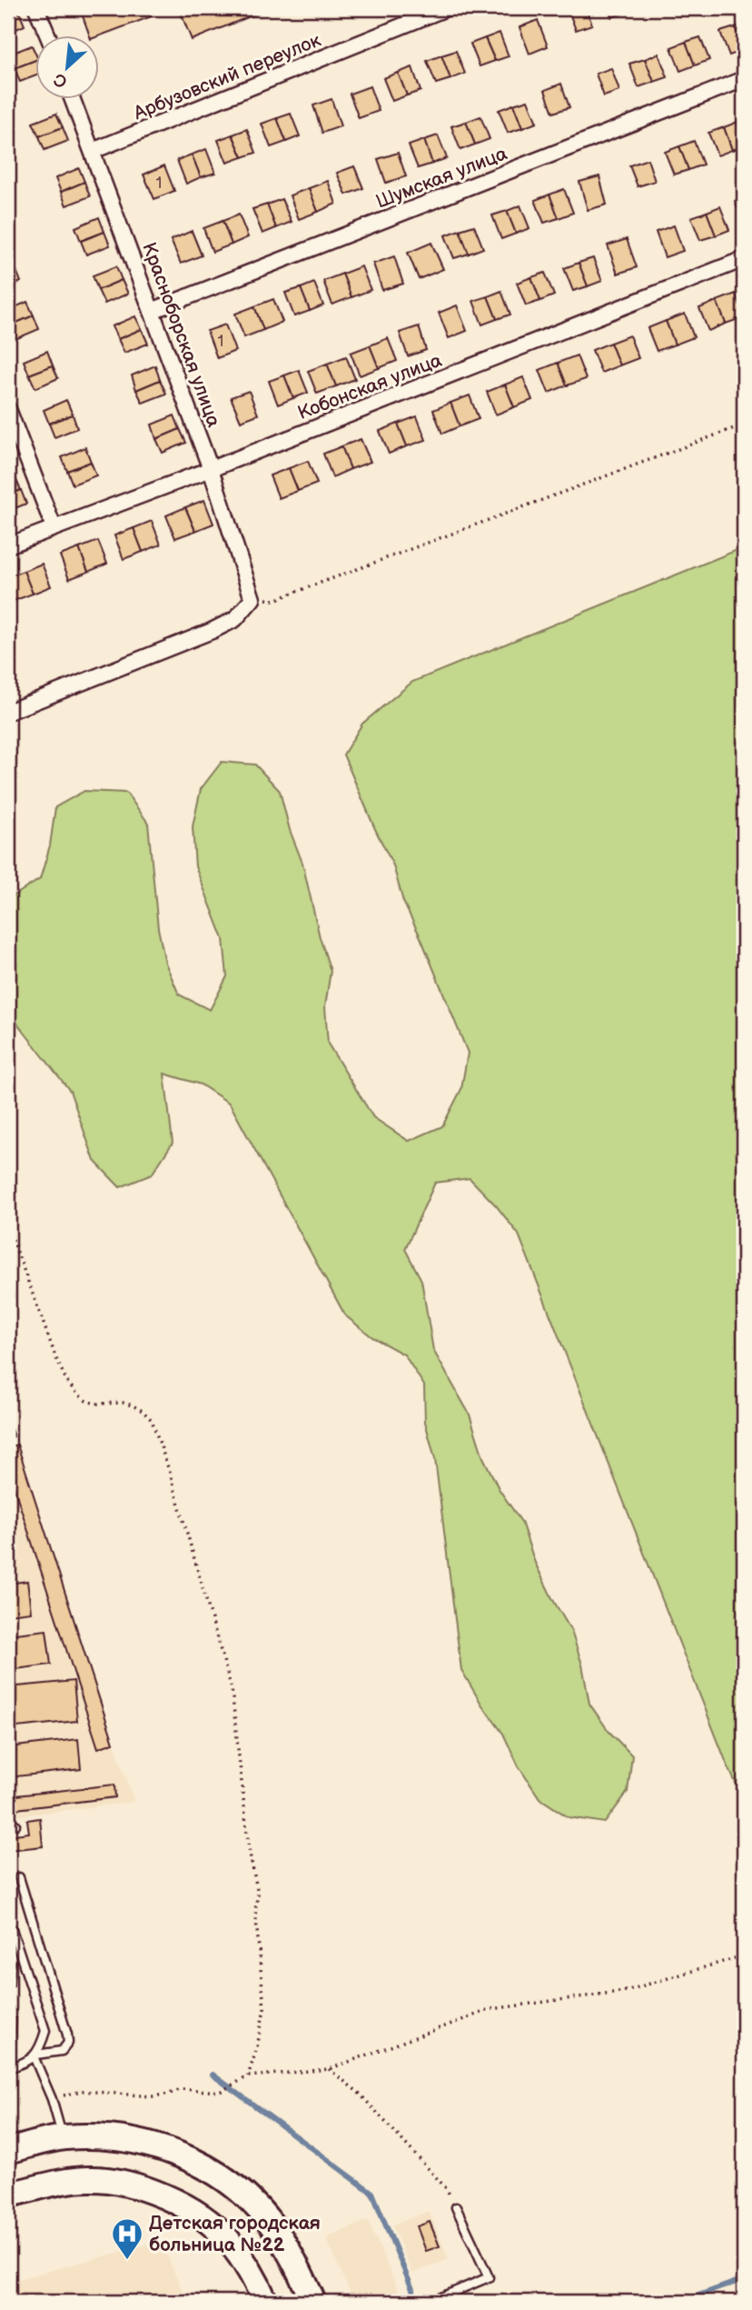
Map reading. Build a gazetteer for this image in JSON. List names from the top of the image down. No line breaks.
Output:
{"streets":{"street":["Арбузовский переулок","Шумская улица","Красноборская улица","Кобонская улица"]},"crossings":[["Арбузовский переулок","Красноборская улица"],["Шумская улица","Красноборская улица"],["Красноборская улица","Кобонская улица"]],"places":{"hospital":["Детская городская больница №22"]},"house_numbers":["1","1"],"north":"bottom left"}
